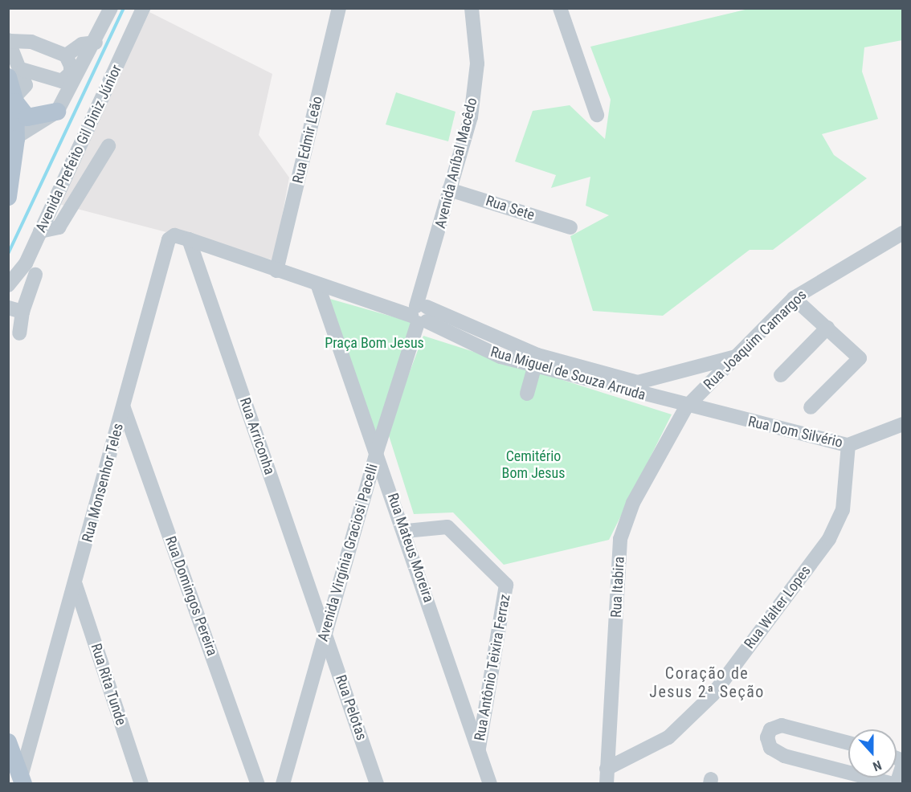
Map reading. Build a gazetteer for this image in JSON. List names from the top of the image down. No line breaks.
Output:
{"streets":{"street":["Rua Edmir Leão","Avenida Prefeito Gil Diniz Júnior","Avenida Aníbal Macêdo","Rua Sete","Rua Joaquim Camargos","Rua Miguel de Souza Arruda","Rua Dom Silvério","Rua Arriconha","Rua Monsenhor Teles","Rua Mateus Moreira","Avenida Virgínia Graciosi Pacelli","Rua Itabira","Rua Domingos Pereira","Rua Walter Lopes","Rua Antônio Teixira Ferraz","Rua Rita Tunde","Rua Pelotas"]},"crossings":[["Rua Edmir Leão","Rua Miguel de Souza Arruda"],["Avenida Aníbal Macêdo","Rua Sete"],["Avenida Aníbal Macêdo","Rua Miguel de Souza Arruda"],["Avenida Aníbal Macêdo","Avenida Virgínia Graciosi Pacelli"],["Rua Joaquim Camargos","Rua Miguel de Souza Arruda"],["Rua Joaquim Camargos","Rua Dom Silvério"],["Rua Joaquim Camargos","Rua Itabira"],["Rua Miguel de Souza Arruda","Rua Dom Silvério"],["Rua Miguel de Souza Arruda","Rua Arriconha"],["Rua Miguel de Souza Arruda","Rua Monsenhor Teles"],["Rua Miguel de Souza Arruda","Rua Mateus Moreira"],["Rua Miguel de Souza Arruda","Avenida Virgínia Graciosi Pacelli"],["Rua Miguel de Souza Arruda","Rua Itabira"],["Rua Dom Silvério","Rua Itabira"],["Rua Dom Silvério","Rua Walter Lopes"],["Rua Arriconha","Rua Monsenhor Teles"],["Rua Arriconha","Avenida Virgínia Graciosi Pacelli"],["Rua Arriconha","Rua Pelotas"],["Rua Monsenhor Teles","Rua Domingos Pereira"],["Rua Monsenhor Teles","Rua Rita Tunde"],["Rua Mateus Moreira","Avenida Virgínia Graciosi Pacelli"],["Rua Mateus Moreira","Rua Antônio Teixira Ferraz"],["Avenida Virgínia Graciosi Pacelli","Rua Pelotas"],["Rua Itabira","Rua Walter Lopes"]],"districts":["Coração de Jesus 2ª Seção"],"parks":["Praça Bom Jesus","Cemitério Bom Jesus"],"north":"bottom"}
